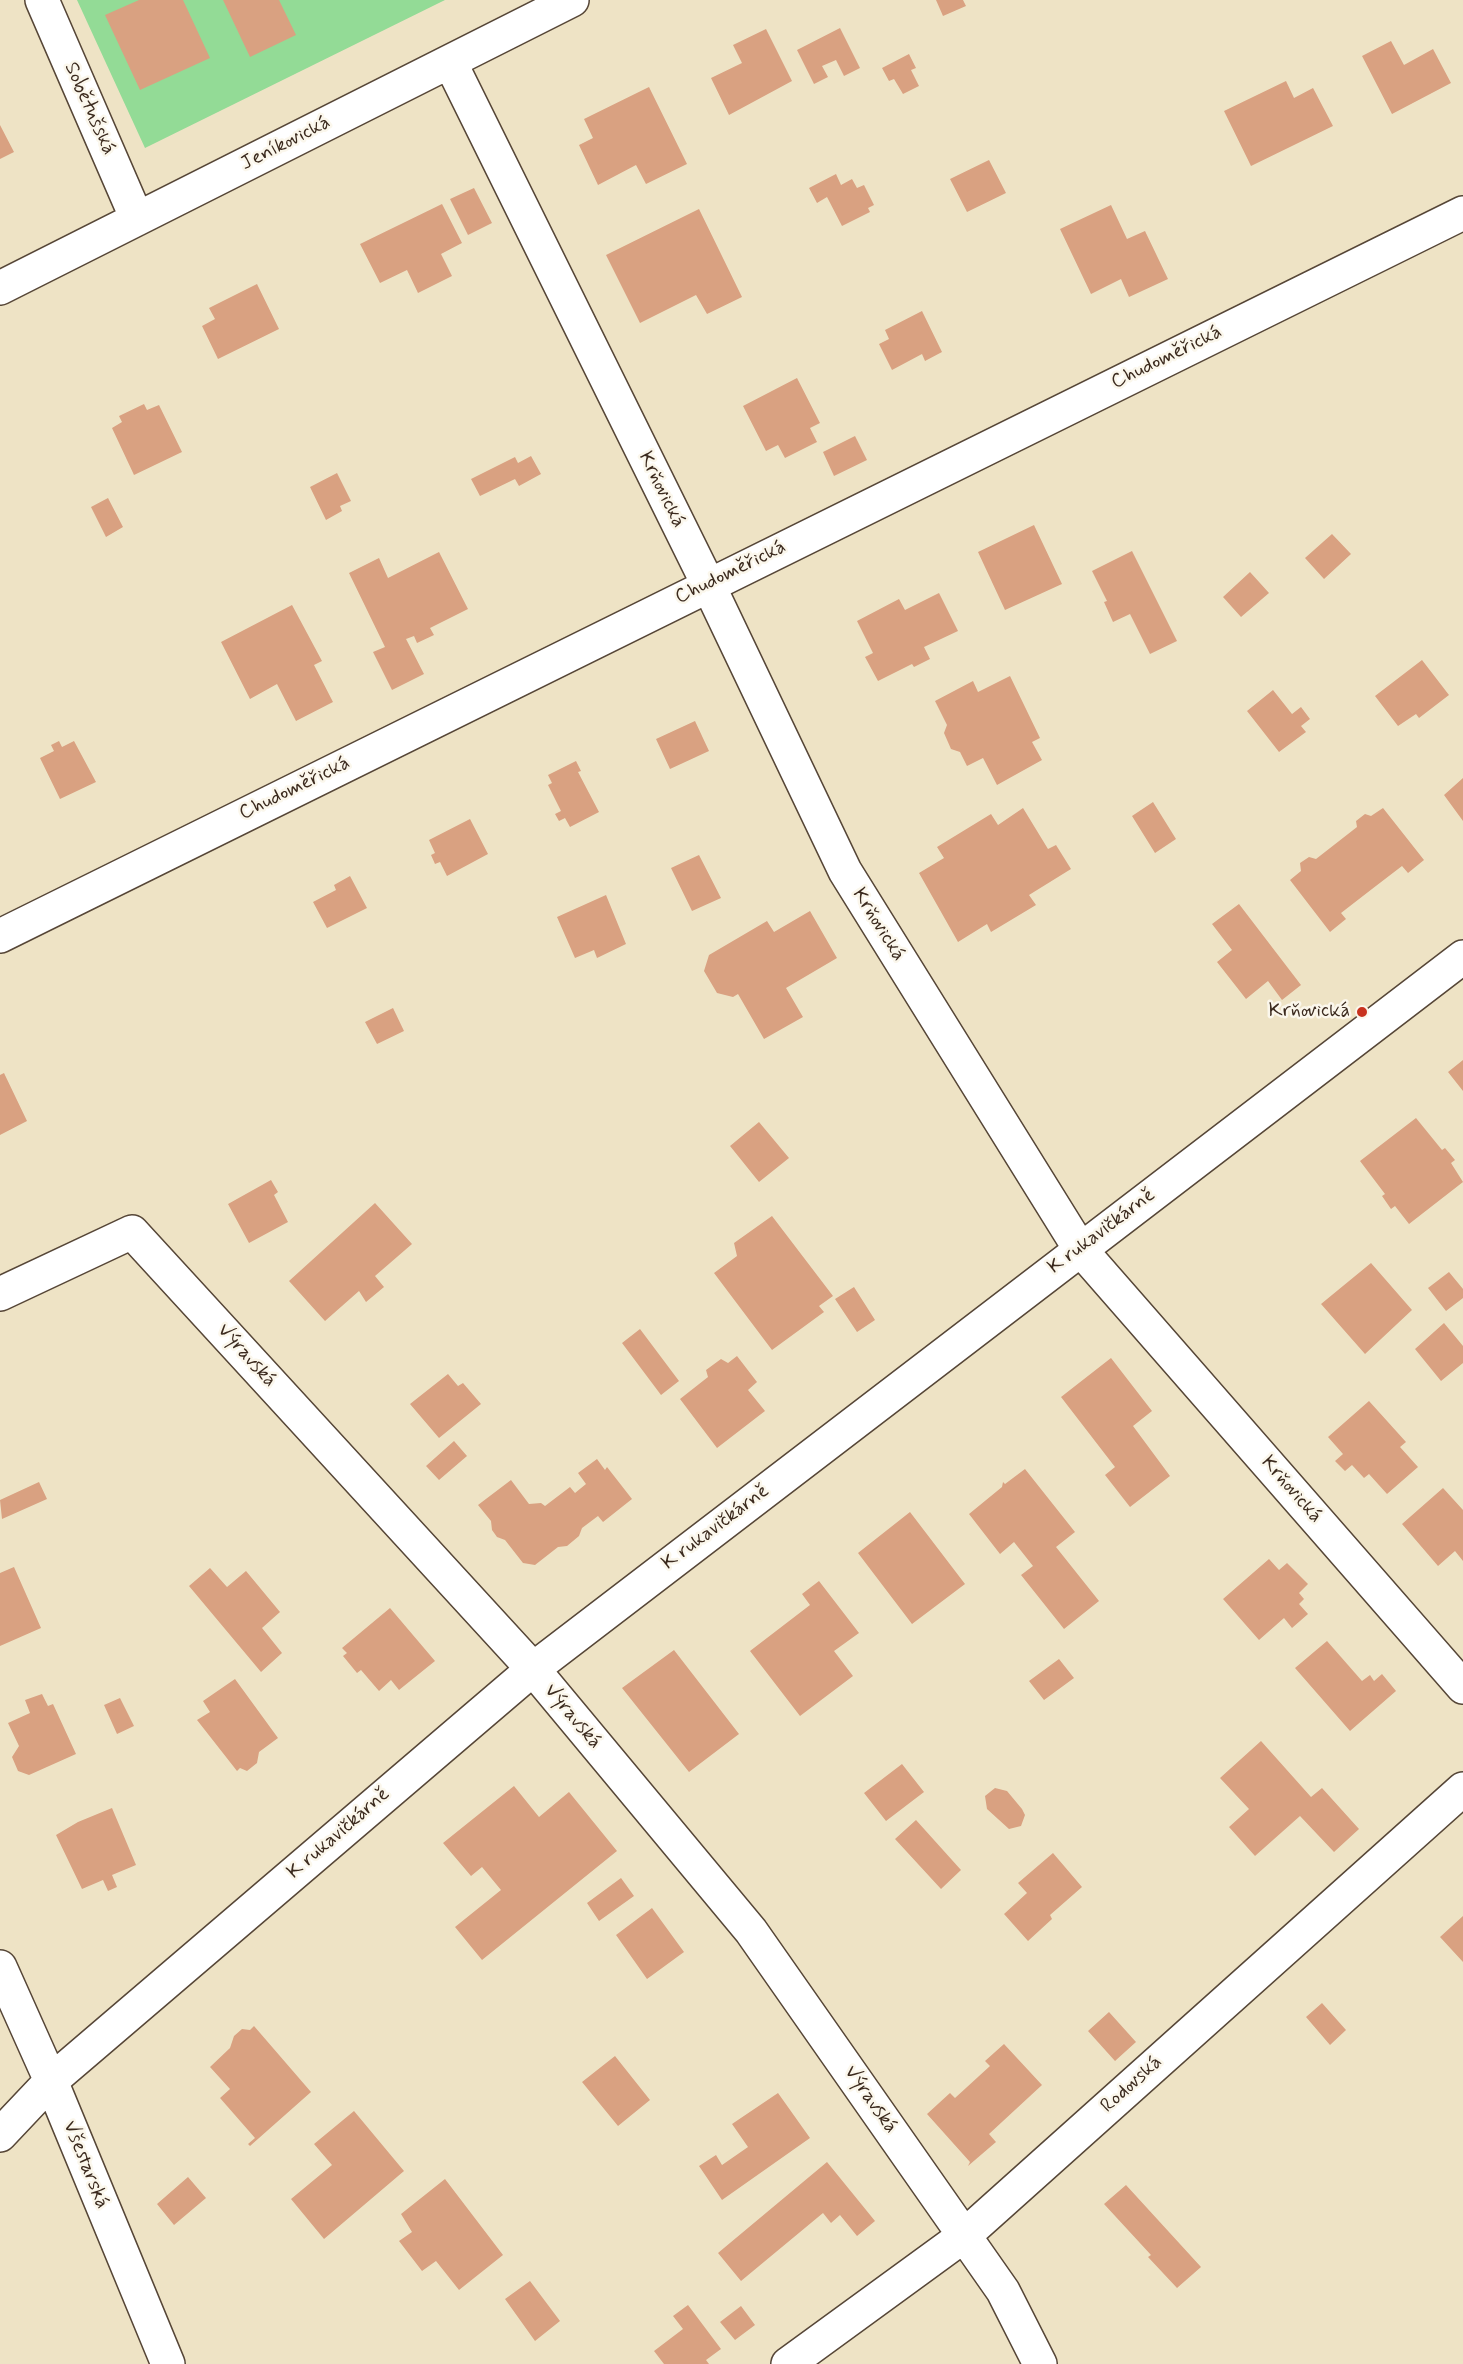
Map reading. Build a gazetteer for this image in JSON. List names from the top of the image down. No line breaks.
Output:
{"streets":{"street":["Sobětušská","Jeníkovická","Chudoměřická","Krňovická","K rukavičkárně","Výravská","Rodovská","Všestarská"]},"crossings":[["Sobětušská","Jeníkovická"],["Jeníkovická","Krňovická"],["Chudoměřická","Krňovická"],["Krňovická","K rukavičkárně"],["K rukavičkárně","Výravská"],["K rukavičkárně","Všestarská"],["Výravská","Rodovská"]],"places":["Krňovická"]}
